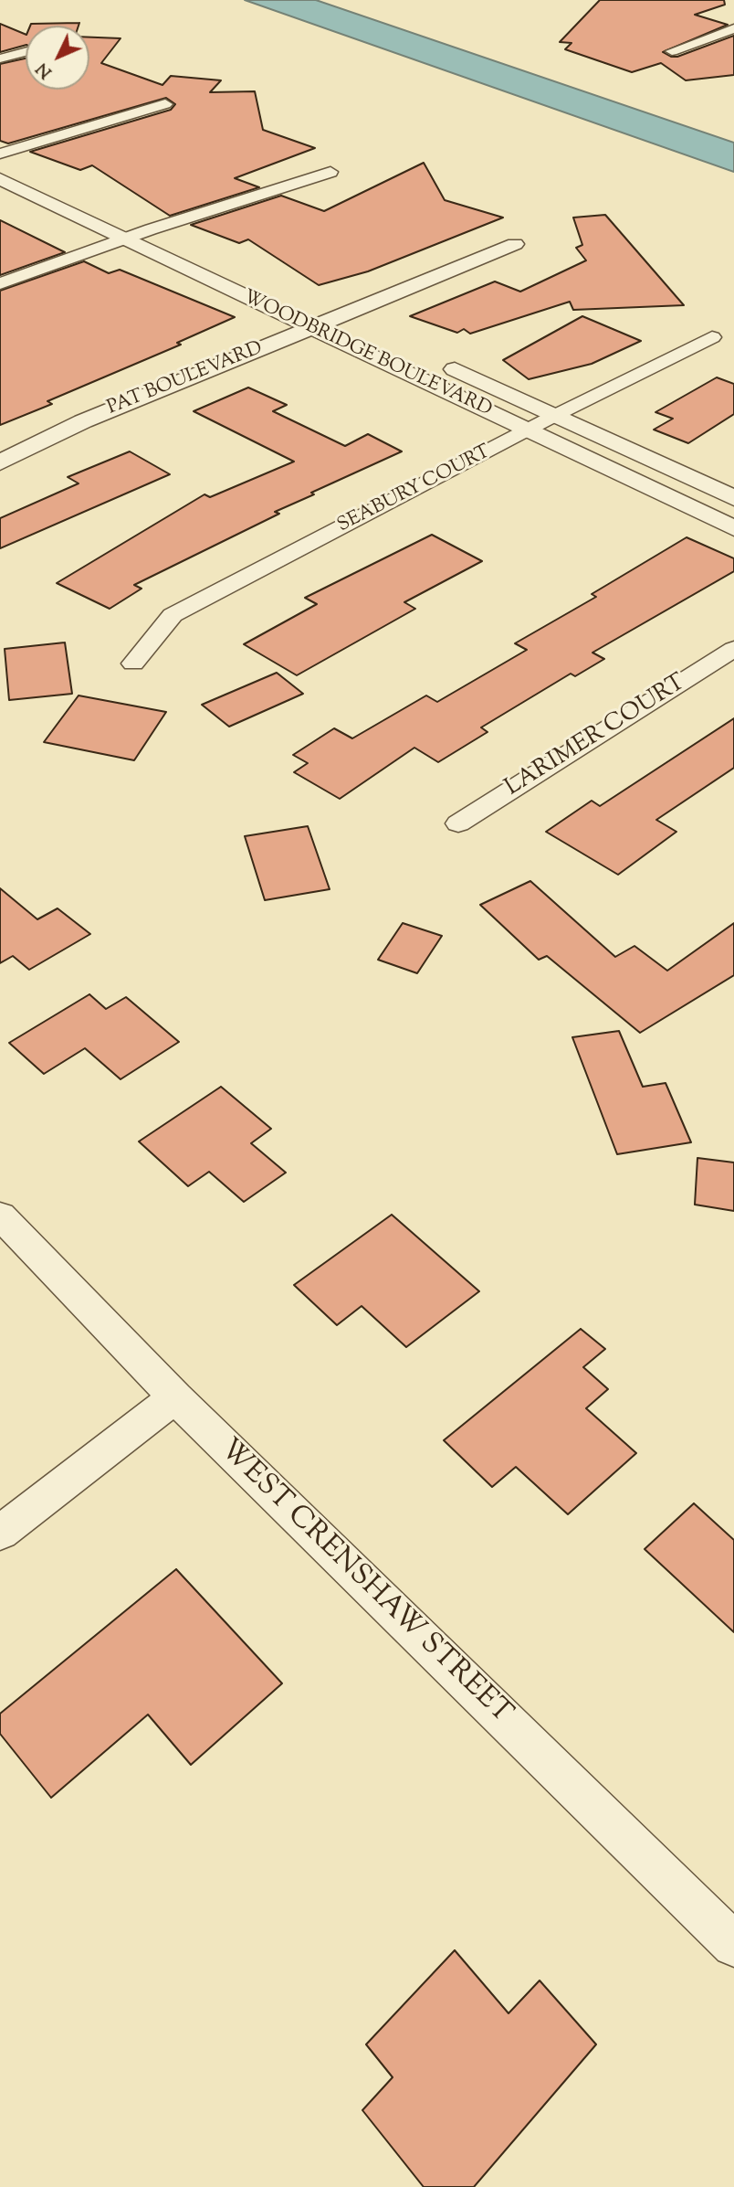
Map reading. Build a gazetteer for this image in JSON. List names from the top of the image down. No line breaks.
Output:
{"streets":{"street":["WOODBRIDGE BOULEVARD","PAT BOULEVARD","SEABURY COURT","LARIMER COURT","WEST CRENSHAW STREET"]},"crossings":[["WOODBRIDGE BOULEVARD","PAT BOULEVARD"],["WOODBRIDGE BOULEVARD","SEABURY COURT"]],"north":"bottom left"}
